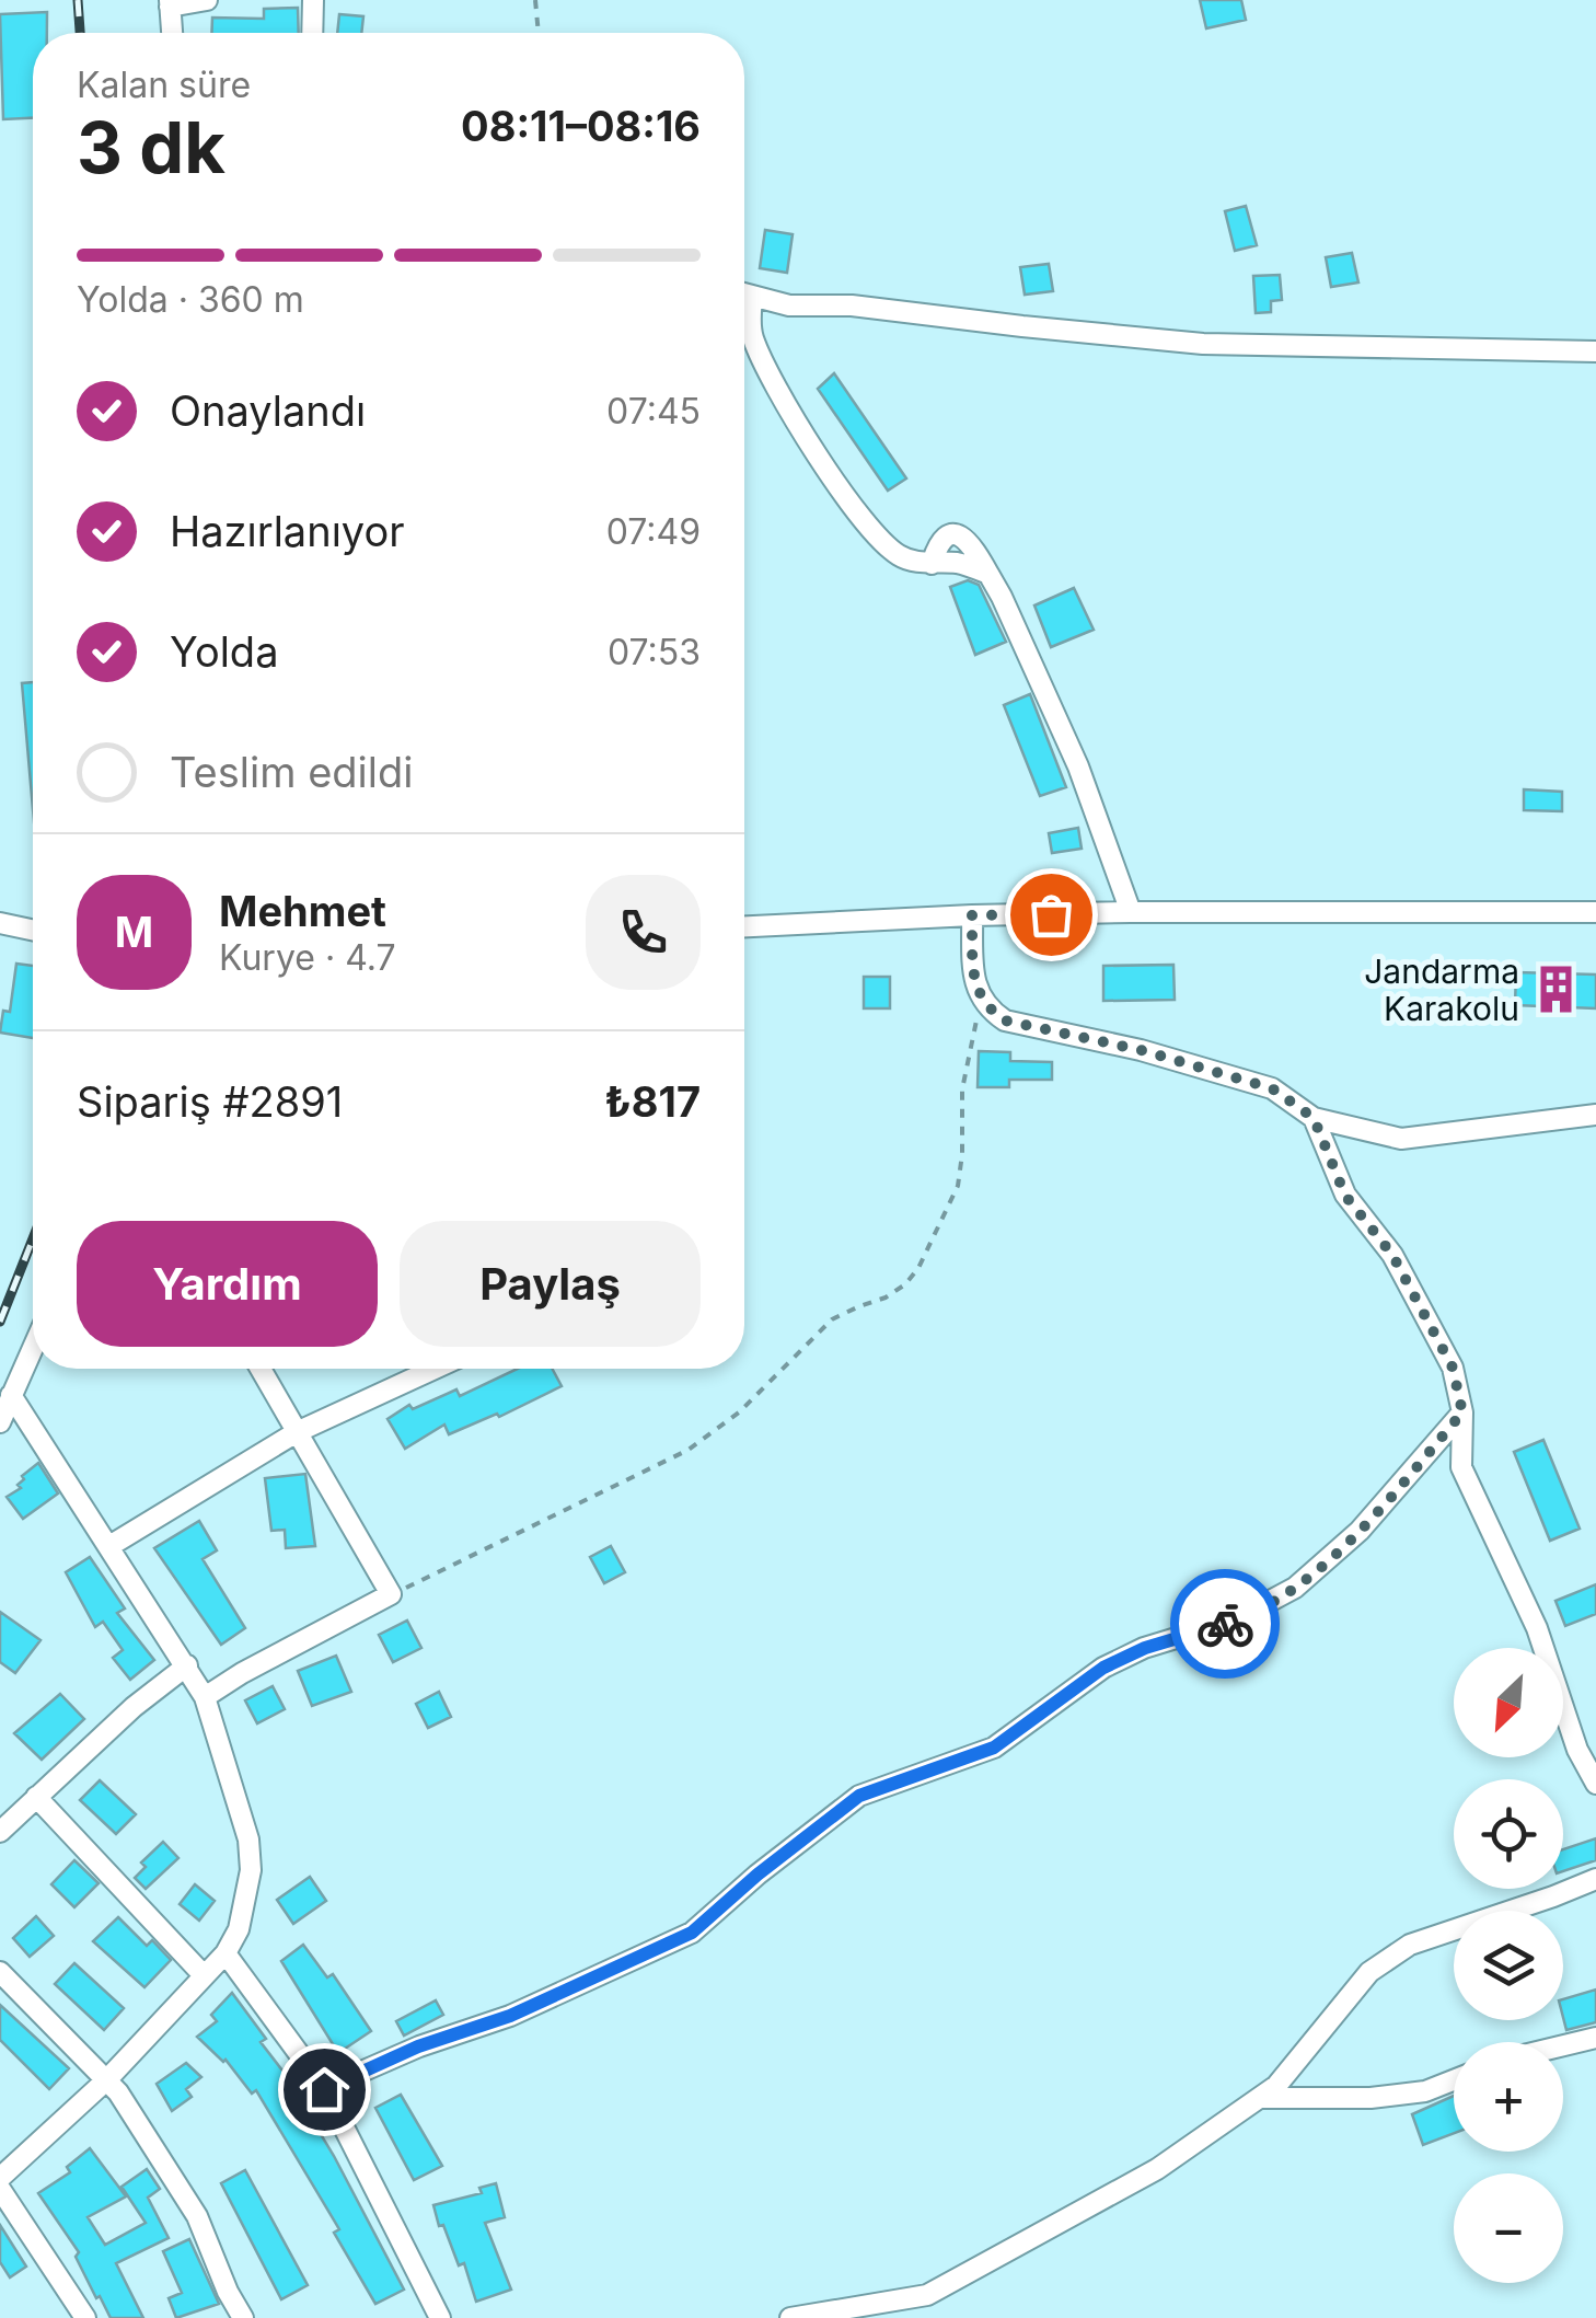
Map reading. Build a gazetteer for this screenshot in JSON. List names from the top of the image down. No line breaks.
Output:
{"places":{"building":["Jandarma Karakolu"]},"north":"bottom left","page":{"heading":["3 dk","Kalan süre","08:11–08:16"],"panel":["Mehmet","Kurye · 4.7","Sipariş #2891","₺817"],"bar":"Yolda · 360 m","list":[["Onaylandı","07:45"],["Hazırlanıyor","07:49"],["Yolda","07:53"],"Teslim edildi"],"round":"M","buttons":["Yardım","Paylaş"],"map_buttons":["+","−"]}}
